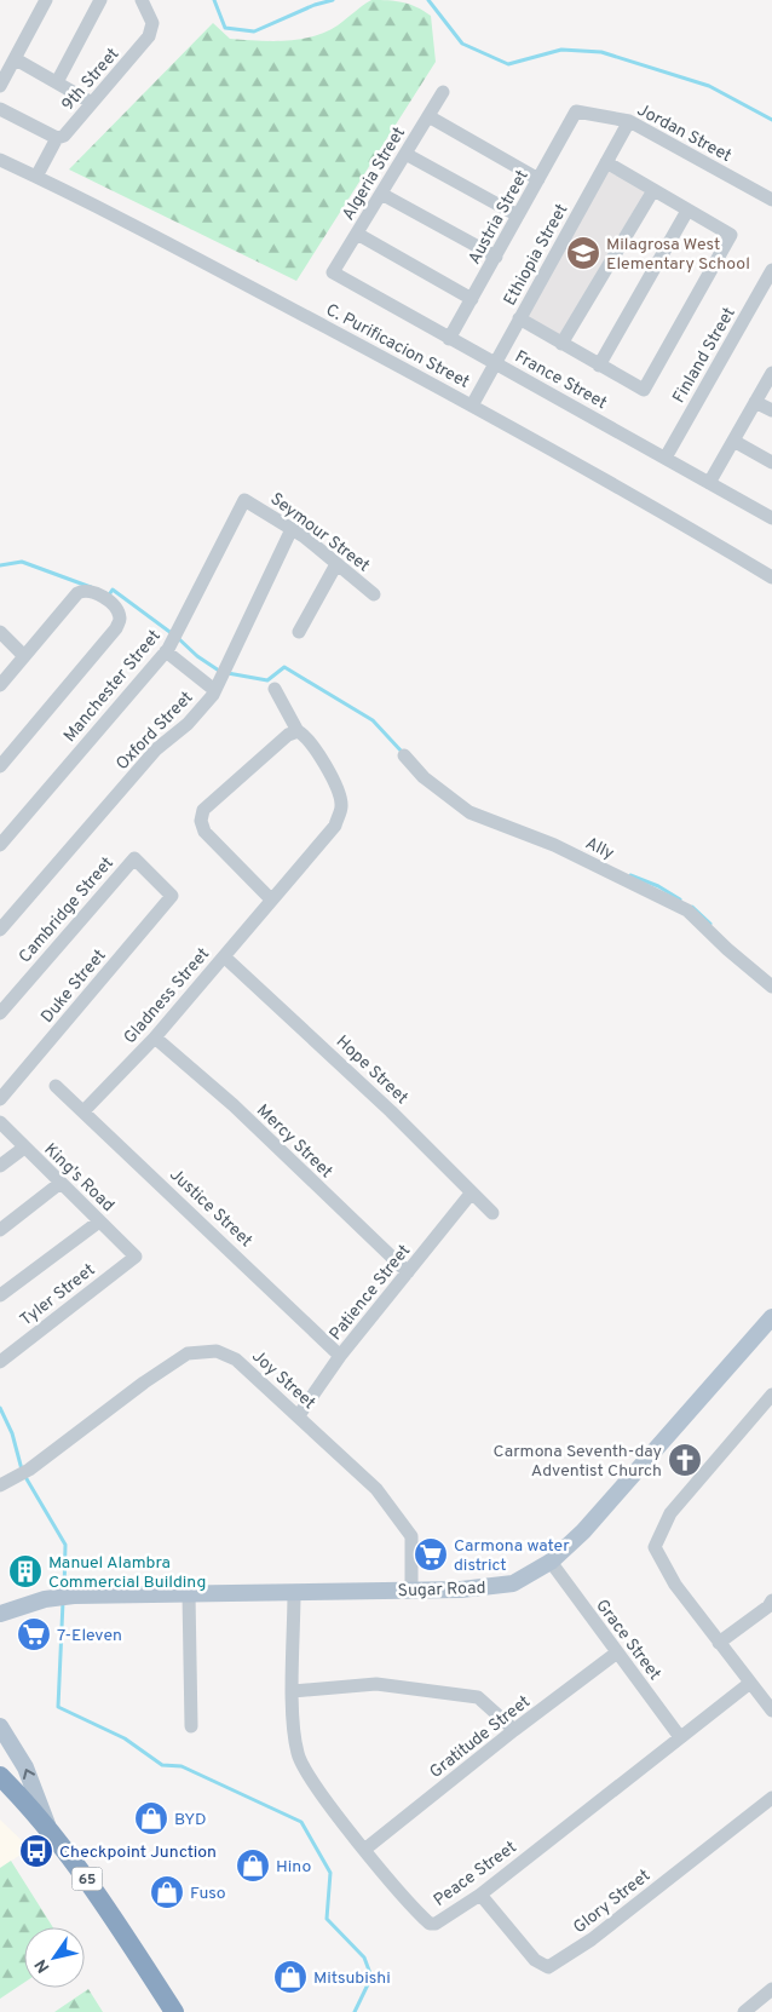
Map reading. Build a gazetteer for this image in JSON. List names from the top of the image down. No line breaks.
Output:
{"streets":{"highway":["65"],"main road":["Sugar Road"],"street":["9th Street","Jordan Street","Algeria Street","Austria Street","Ethiopia Street","C. Purificacion Street","Finland Street","France Street","Seymour Street","Manchester Street","Oxford Street","Ally","Cambridge Street","Duke Street","Gladness Street","Hope Street","Mercy Street","King's Road","Justice Street","Patience Street","Tyler Street","Joy Street","Grace Street","Gratitude Street","Peace Street","Glory Street"]},"crossings":[["9th Street","C. Purificacion Street"],["Jordan Street","Austria Street"],["Jordan Street","Ethiopia Street"],["Algeria Street","France Street"],["Austria Street","France Street"],["Ethiopia Street","C. Purificacion Street"],["Ethiopia Street","France Street"],["Finland Street","France Street"],["Seymour Street","Manchester Street"],["Seymour Street","Oxford Street"],["Cambridge Street","Duke Street"],["Gladness Street","Hope Street"],["Gladness Street","Mercy Street"],["Gladness Street","Justice Street"],["Hope Street","Patience Street"],["Mercy Street","Patience Street"],["King's Road","Tyler Street"],["Justice Street","Patience Street"],["Patience Street","Joy Street"],["Joy Street","Sugar Road"],["Sugar Road","Grace Street"],["Sugar Road","Peace Street"],["Grace Street","Gratitude Street"],["Grace Street","Peace Street"],["Gratitude Street","Peace Street"],["Peace Street","Glory Street"]],"places":{"school or university":["Milagrosa West Elementary School"],"church":["Carmona Seventh-day Adventist Church"],"supermarket":["Carmona water district","7-Eleven"],"building":["Manuel Alambra Commercial Building"],"shop":["BYD","Hino","Fuso","Mitsubishi"],"bus stop":["Checkpoint Junction"]},"north":"bottom left"}
